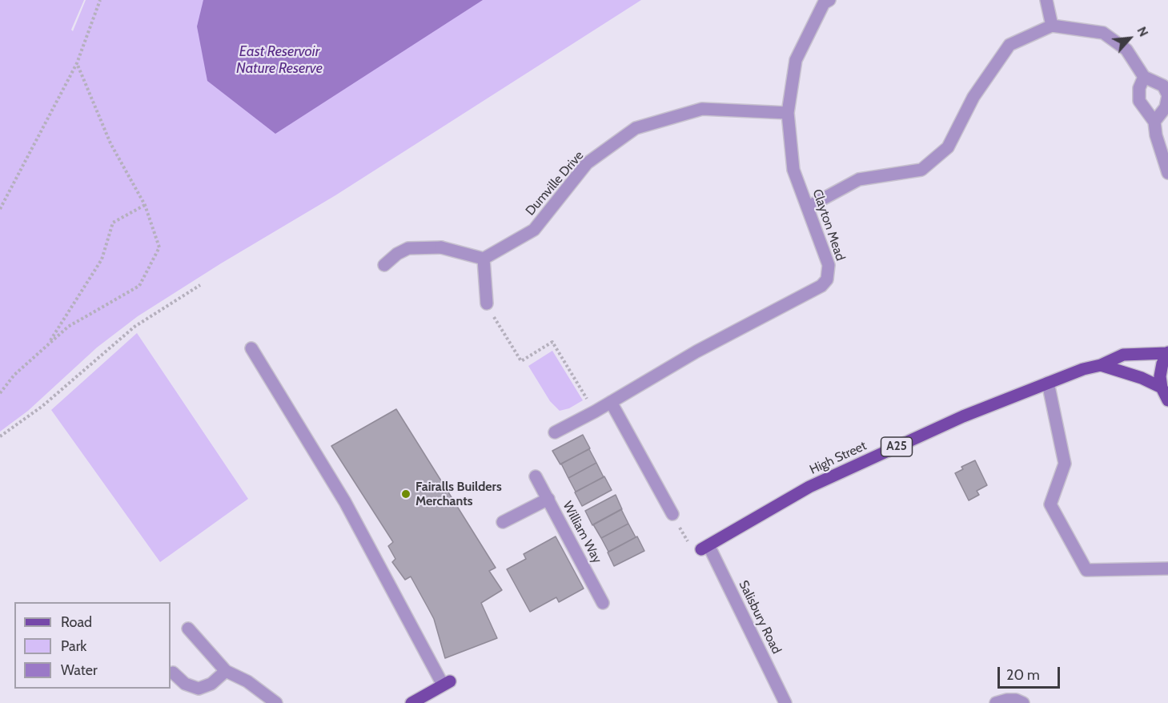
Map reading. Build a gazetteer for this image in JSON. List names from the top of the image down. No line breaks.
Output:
{"streets":{"main road":["A25","High Street"],"street":["Dumville Drive","Clayton Mead","William Way","Salisbury Road"]},"crossings":[["Dumville Drive","Clayton Mead"],["High Street","Salisbury Road"]],"water":["East Reservoir Nature Reserve"],"places":["Fairalls Builders Merchants"],"legend":["Road","Park","Water"],"scale_bar":"20 m","north":"top right"}
